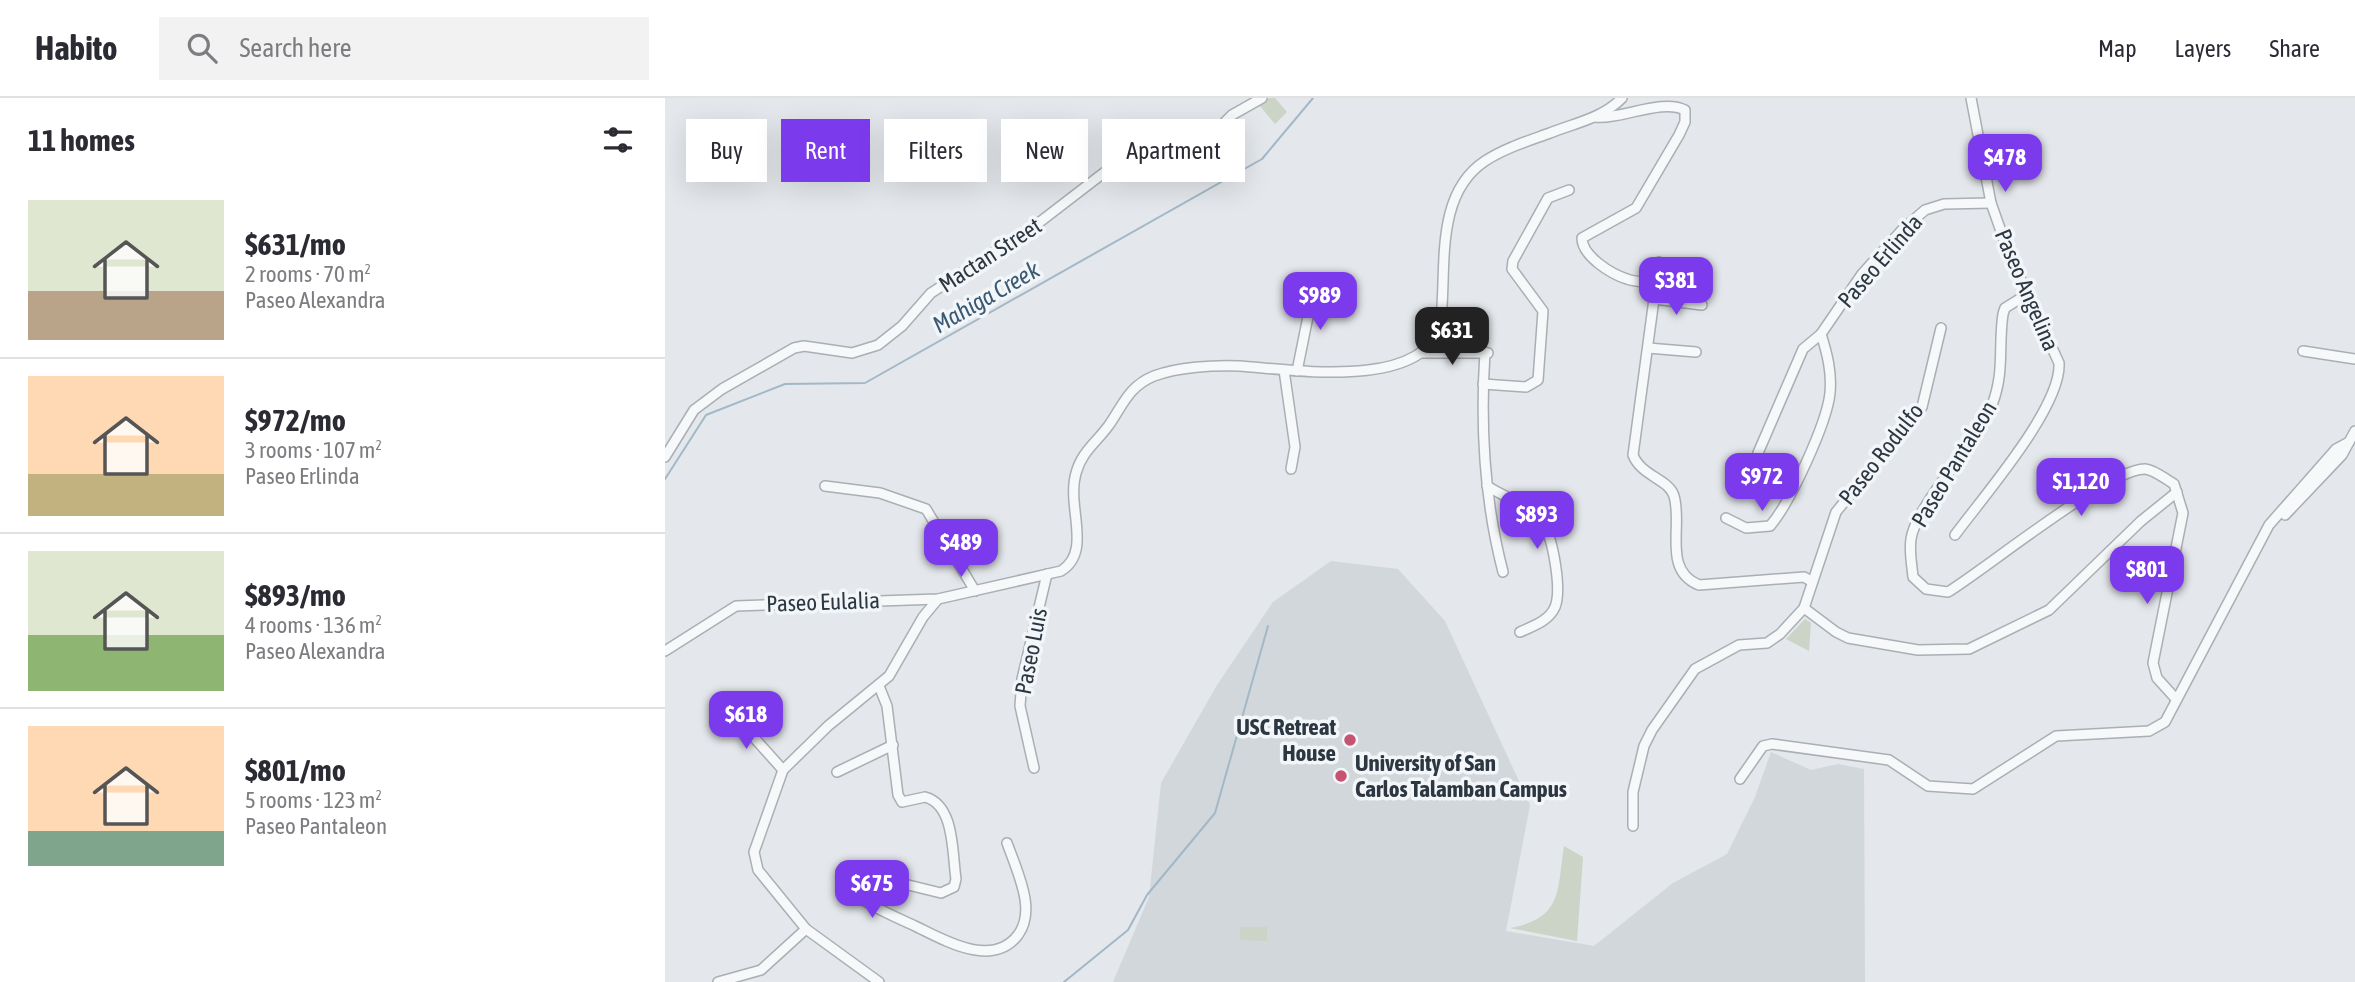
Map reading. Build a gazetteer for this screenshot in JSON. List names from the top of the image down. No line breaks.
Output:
{"streets":{"street":["Mactan Street","Paseo Erlinda","Paseo Angelina","Paseo Rodulfo","Paseo Pantaleon","Paseo Eulalia","Paseo Luis"]},"crossings":[["Paseo Erlinda","Paseo Angelina"],["Paseo Angelina","Paseo Pantaleon"],["Paseo Eulalia","Paseo Luis"]],"water":["Mahiga Creek"],"places":["USC Retreat House","University of San Carlos Talamban Campus"],"page":{"header":"Habito","search":"Search here","nav":["Map","Layers","Share"],"heading":"11 homes","chip":["Buy","Rent","Filters","New","Apartment"],"price":["$478","$381","$989","$631","$972","$1,120","$893","$489","$801","$618","$675"],"list":[{"name":"$631/mo","note":"2 rooms · 70 m² · Paseo Alexandra"},{"name":"$972/mo","note":"3 rooms · 107 m² · Paseo Erlinda"},{"name":"$893/mo","note":"4 rooms · 136 m² · Paseo Alexandra"},{"name":"$801/mo","note":"5 rooms · 123 m² · Paseo Pantaleon"}]}}
